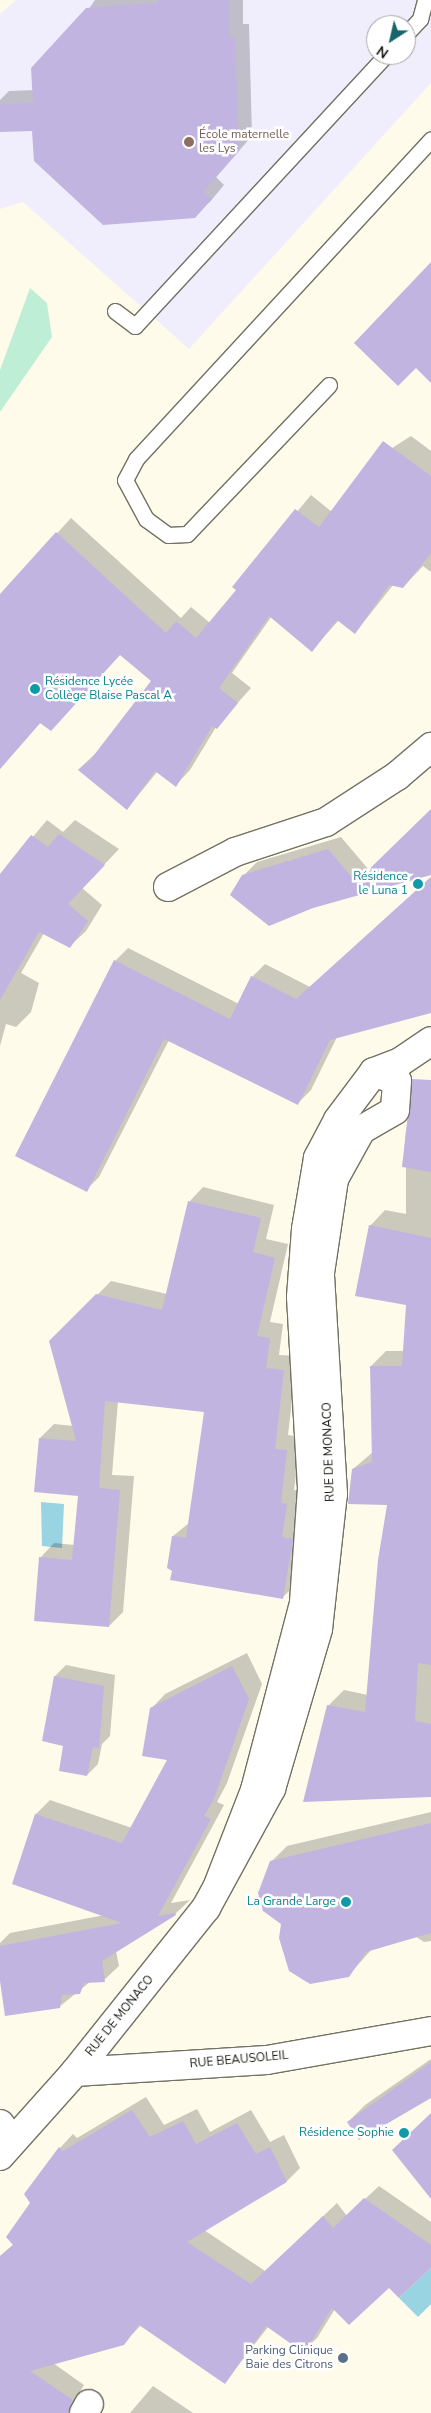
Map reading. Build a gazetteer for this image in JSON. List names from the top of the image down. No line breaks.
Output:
{"streets":{"street":["RUE DE MONACO","RUE BEAUSOLEIL"]},"crossings":[["RUE DE MONACO","RUE BEAUSOLEIL"]],"places":["École maternelle les Lys","Résidence Lycée Collège Blaise Pascal A","Résidence le Luna 1","La Grande Large","Résidence Sophie","Parking Clinique Baie des Citrons"],"north":"bottom left"}
